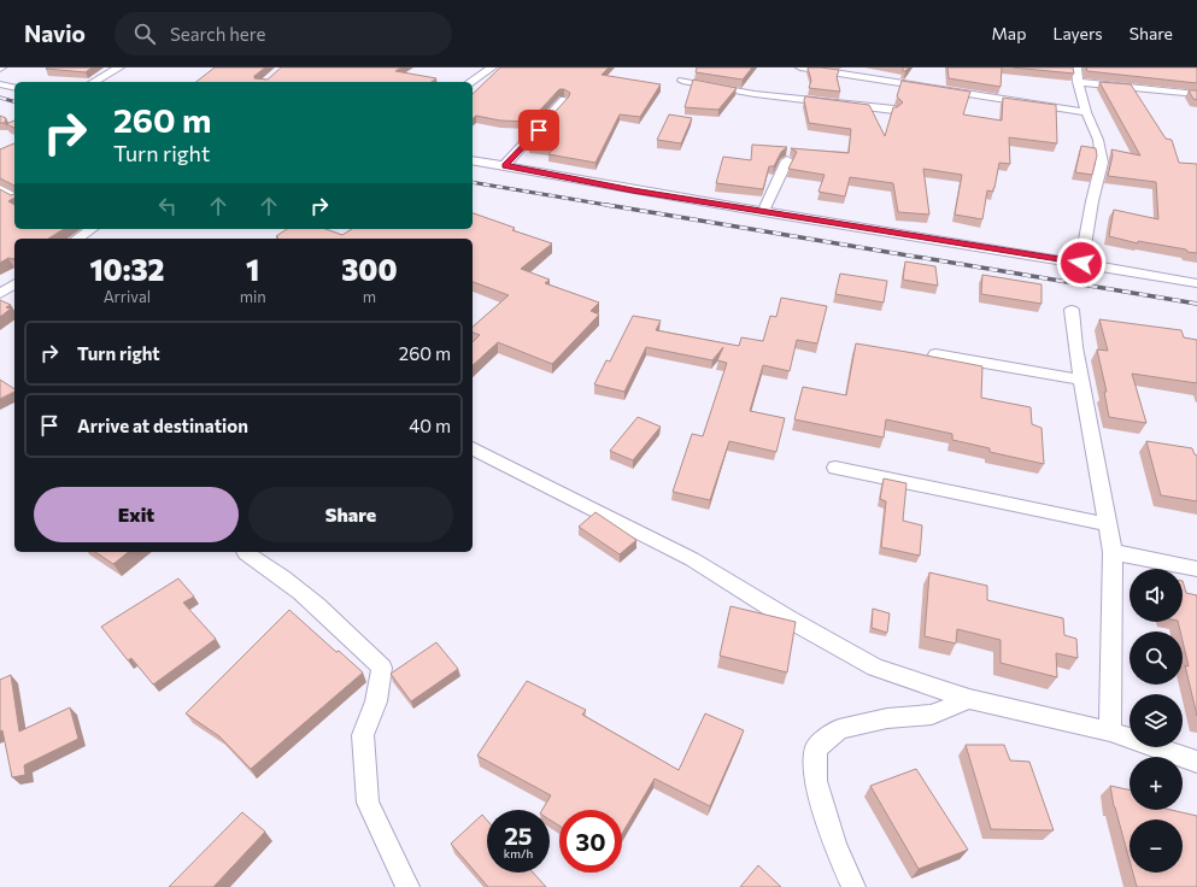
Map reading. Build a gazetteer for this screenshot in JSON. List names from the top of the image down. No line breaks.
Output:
{"page":{"header":"Navio","search":"Search here","nav":["Map","Layers","Share"],"turn":["260 m","Turn right"],"eta":["10:32","Arrival","1","min","300","m"],"list":[{"name":"Turn right","value":"260 m"},{"name":"Arrive at destination","value":"40 m"}],"buttons":["Exit","Share"],"map_buttons":["+","−"],"speed":"25 km/h","limit":"30"}}
